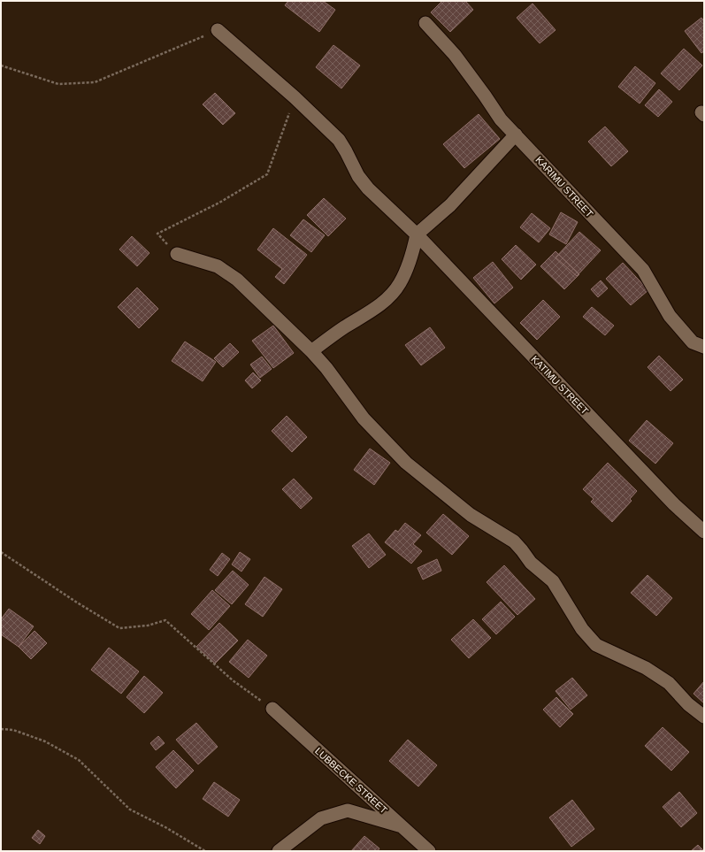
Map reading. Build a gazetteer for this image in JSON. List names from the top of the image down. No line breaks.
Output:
{"streets":{"street":["KARIMU STREET","KATIMU STREET","LUBBECKE STREET"]}}
